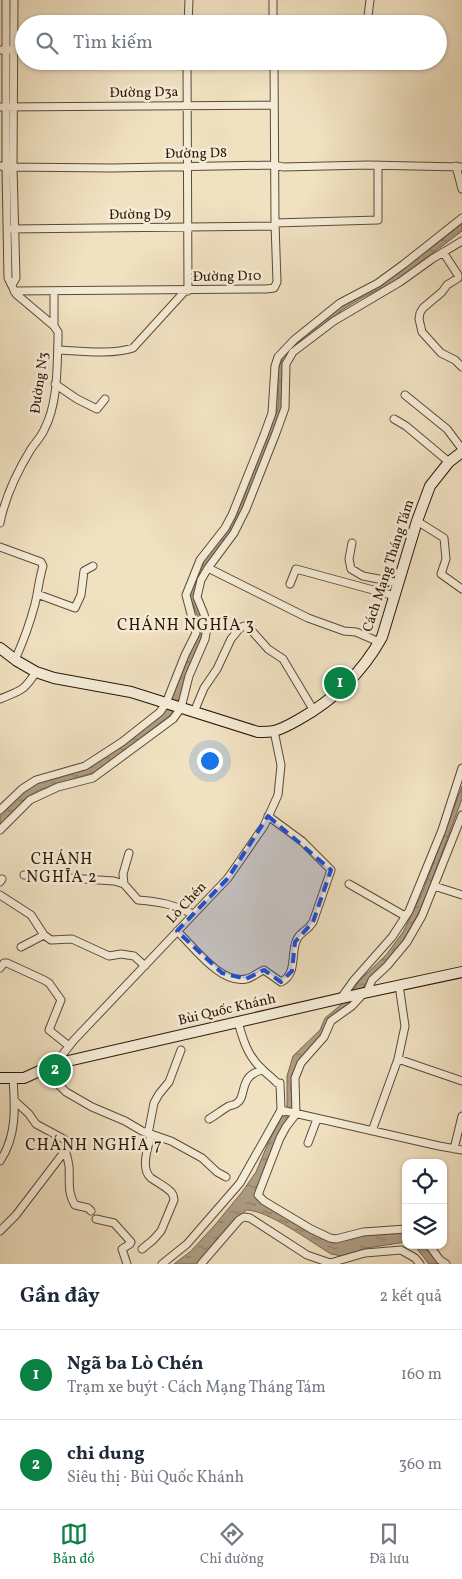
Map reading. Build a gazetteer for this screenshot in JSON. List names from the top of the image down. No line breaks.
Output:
{"streets":{"main road":["Cách Mạng Tháng Tám","Bùi Quốc Khánh"],"street":["Đường D3a","Đường D8","Đường D9","Đường D10","Đường N3","Lò Chén"]},"crossings":[["Đường D3a","Đường D10"],["Đường D8","Đường D9"],["Đường D8","Đường D10"],["Đường D9","Đường D10"],["Đường D10","Đường N3"],["Cách Mạng Tháng Tám","Lò Chén"],["Lò Chén","Bùi Quốc Khánh"]],"districts":["CHÁNH NGHĨA 3","CHÁNH NGHĨA 2","CHÁNH NGHĨA 7"],"page":{"search":"Tìm kiếm","pins":["1","2"],"heading":["Gần đây","2 kết quả"],"list":[{"mark":"1","name":"Ngã ba Lò Chén","note":"Trạm xe buýt · Cách Mạng Tháng Tám","value":"160 m"},{"mark":"2","name":"chi dung","note":"Siêu thị · Bùi Quốc Khánh","value":"360 m"}],"nav":["Bản đồ","Chỉ đường","Đã lưu"]}}
